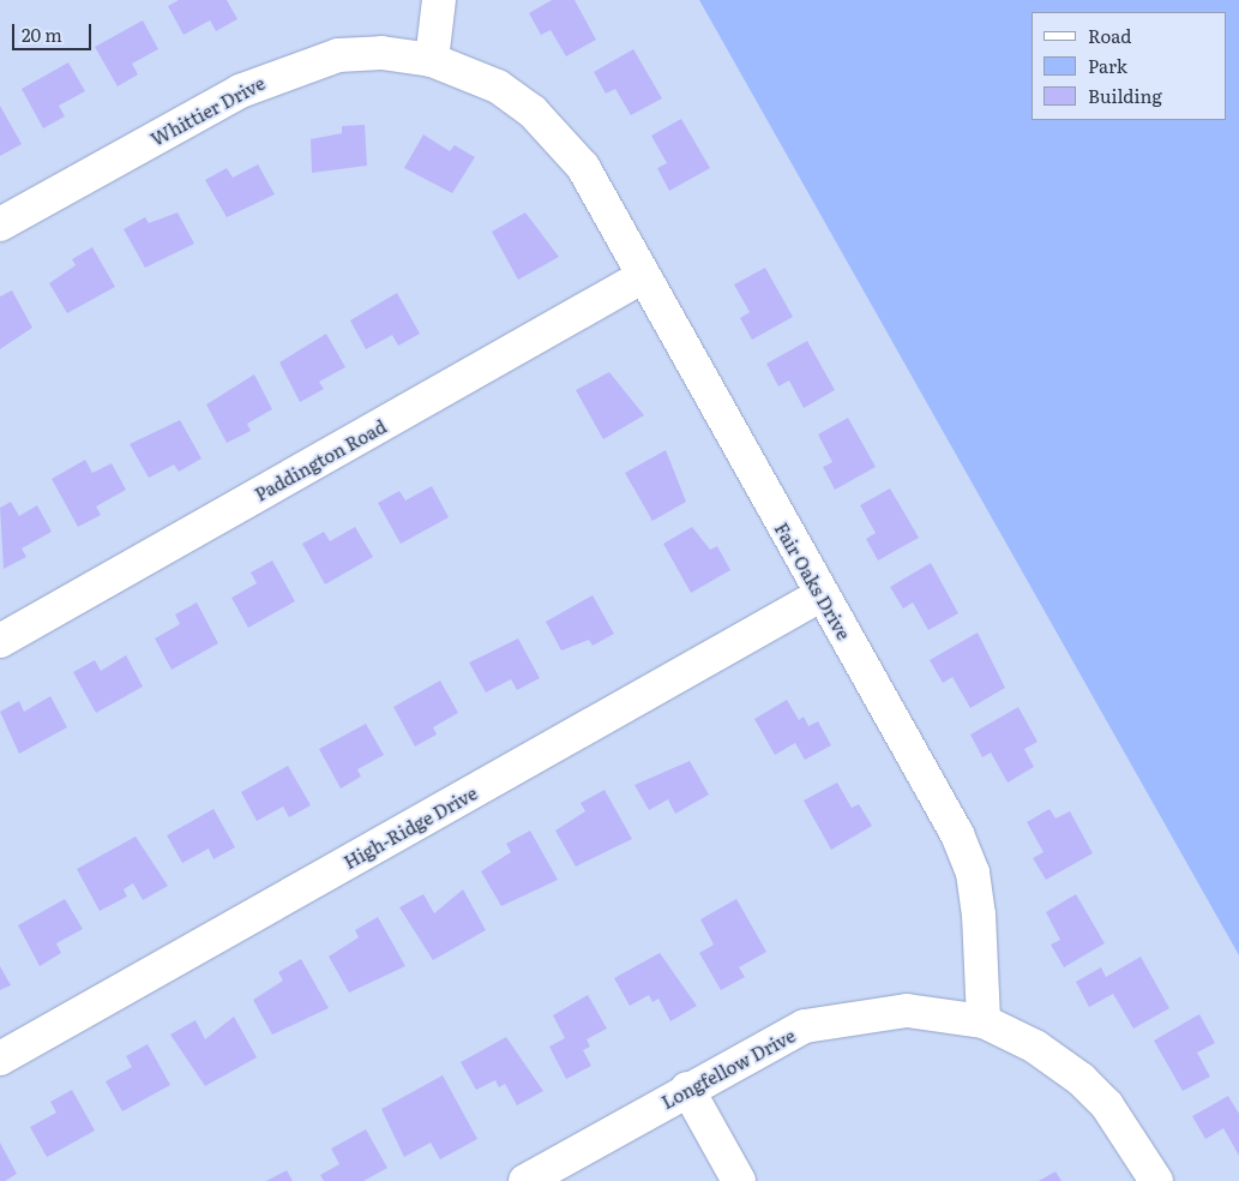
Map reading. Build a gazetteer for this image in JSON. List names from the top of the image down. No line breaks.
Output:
{"streets":{"street":["Whittier Drive","Paddington Road","Fair Oaks Drive","High-Ridge Drive","Longfellow Drive"]},"crossings":[["Whittier Drive","Fair Oaks Drive"],["Paddington Road","Fair Oaks Drive"],["Fair Oaks Drive","High-Ridge Drive"],["Fair Oaks Drive","Longfellow Drive"]],"legend":["Road","Park","Building"],"scale_bar":"20 m"}
